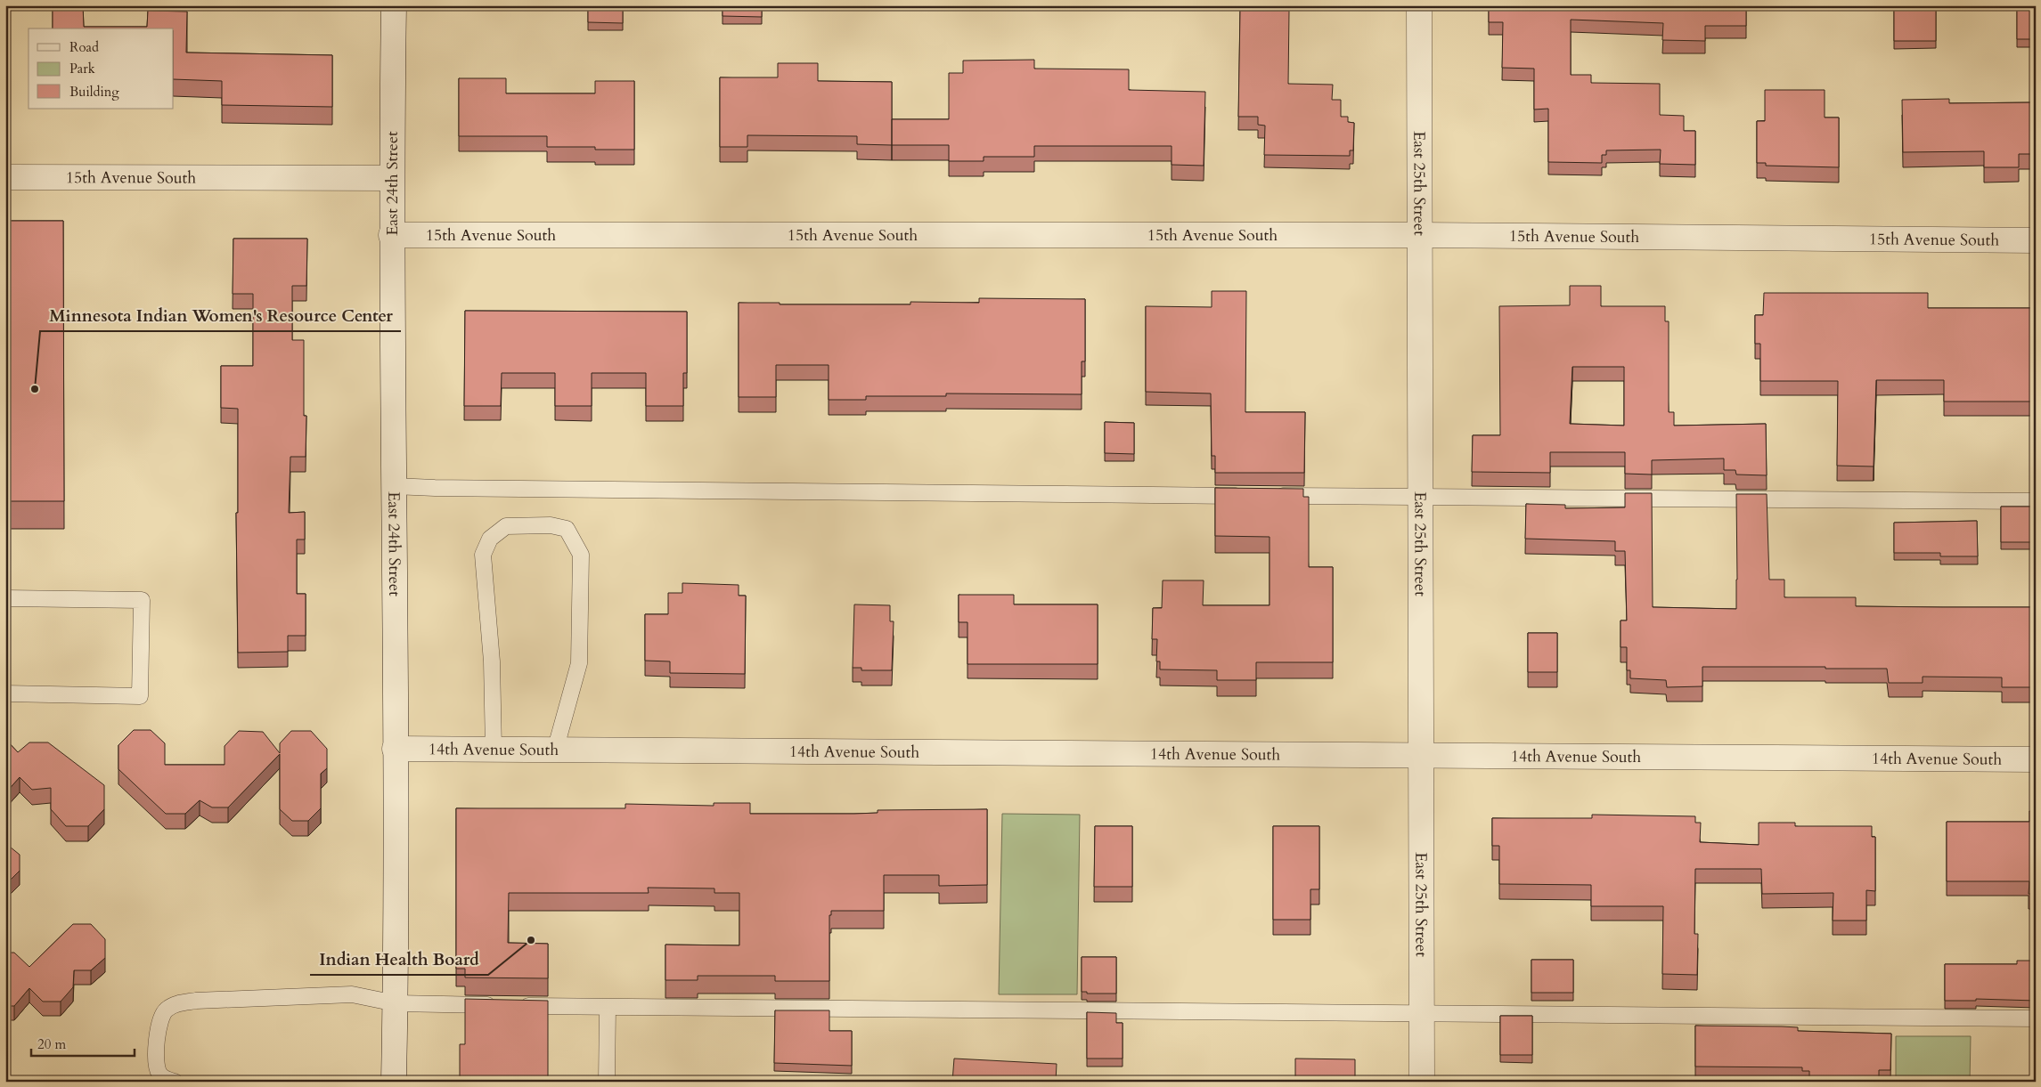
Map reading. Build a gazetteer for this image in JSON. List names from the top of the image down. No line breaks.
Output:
{"streets":{"street":["15th Avenue South","East 24th Street","East 25th Street","14th Avenue South"]},"crossings":[["15th Avenue South","East 24th Street"],["15th Avenue South","East 25th Street"],["East 24th Street","14th Avenue South"],["East 25th Street","14th Avenue South"]],"places":["Minnesota Indian Women's Resource Center","Indian Health Board"],"legend":["Road","Park","Building"],"scale_bar":"20 m"}
